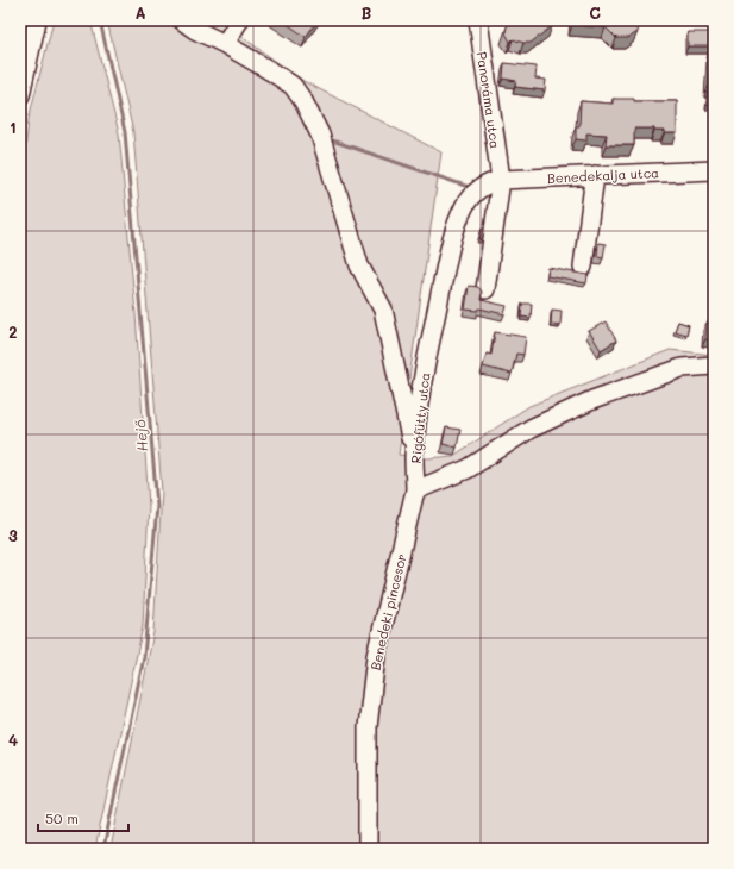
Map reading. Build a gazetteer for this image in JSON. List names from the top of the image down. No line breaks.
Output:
{"streets":{"street":["Panoráma utca","Benedekalja utca","Rigófütty utca","Benedeki pincesor"]},"crossings":[["Panoráma utca","Benedekalja utca"],["Panoráma utca","Rigófütty utca"],["Benedekalja utca","Rigófütty utca"],["Rigófütty utca","Benedeki pincesor"]],"water":["Hejő"],"scale_bar":"50 m","grid":{"columns":["A","B","C"],"rows":["1","2","3","4"]}}
